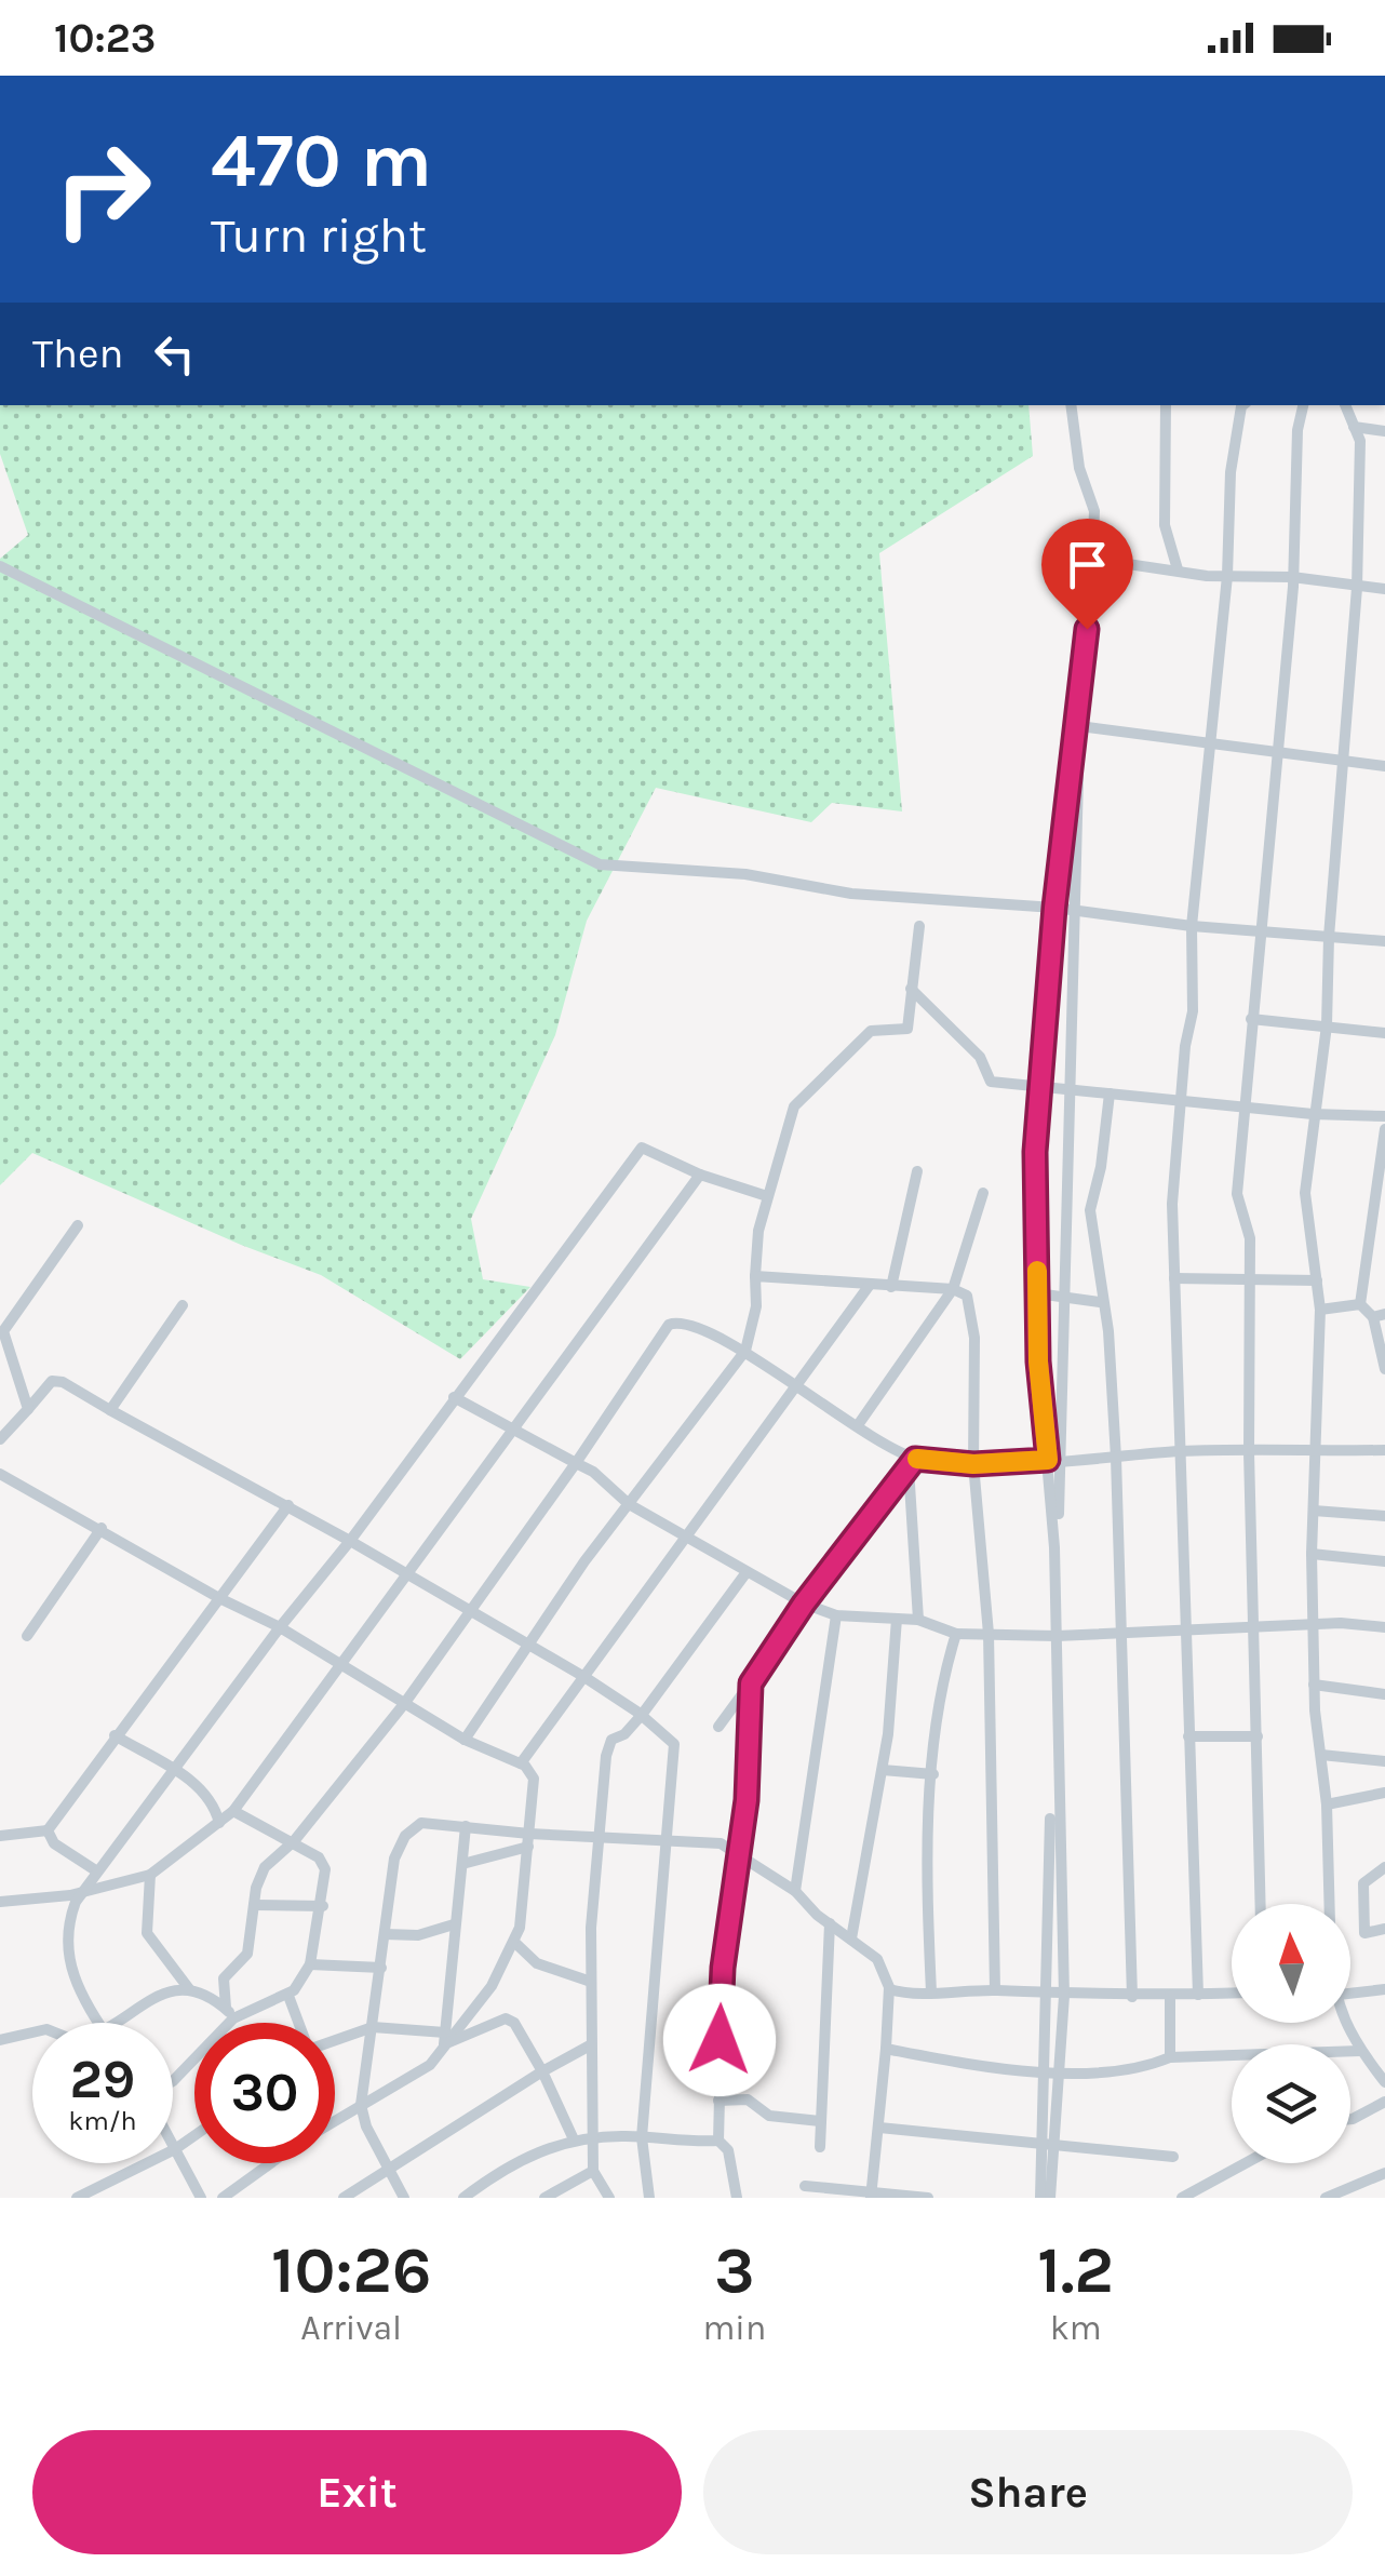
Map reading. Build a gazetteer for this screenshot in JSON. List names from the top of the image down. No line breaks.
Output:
{"north":"top","page":{"status":"10:23","turn":["470 m","Turn right"],"then":"Then","speed":"29 km/h","limit":"30","eta":["10:26","Arrival","3","min","1.2","km"],"buttons":["Exit","Share"]}}
